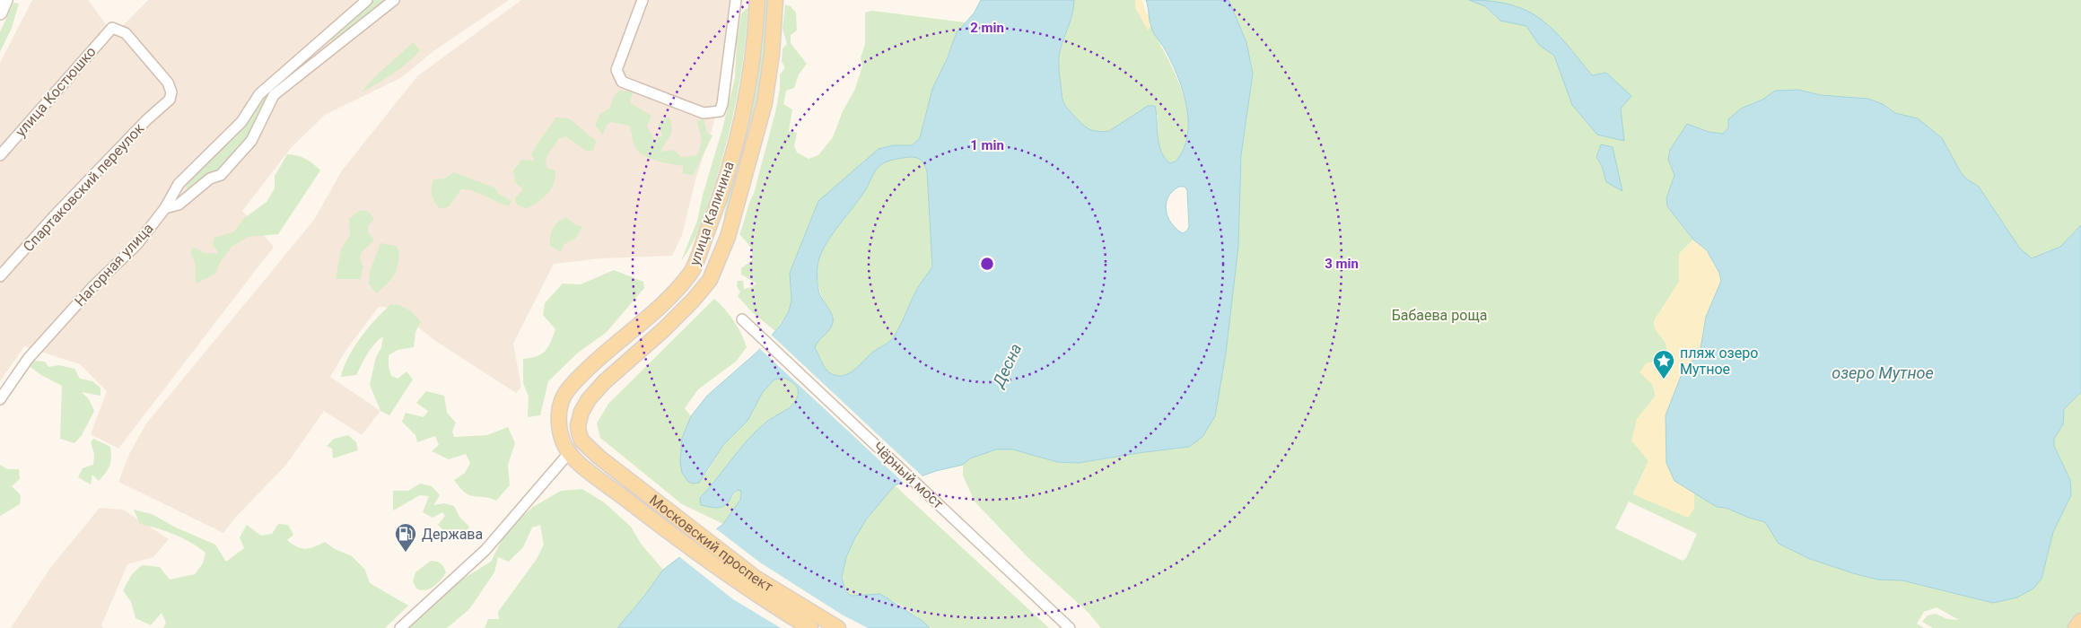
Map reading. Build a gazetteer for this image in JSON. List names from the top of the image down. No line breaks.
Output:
{"streets":{"main road":["улица Калинина","Московский проспект"],"street":["улица Костюшко","Спартаковский переулок","Нагорная улица","Чёрный мост"]},"crossings":[["улица Костюшко","Спартаковский переулок"],["улица Калинина","Московский проспект"]],"water":["Десна","озеро Мутное"],"parks":["Бабаева роща"],"places":{"place":["пляж озеро Мутное"],"fuel station":["Держава"]},"rings":["2 min","1 min","3 min"]}
